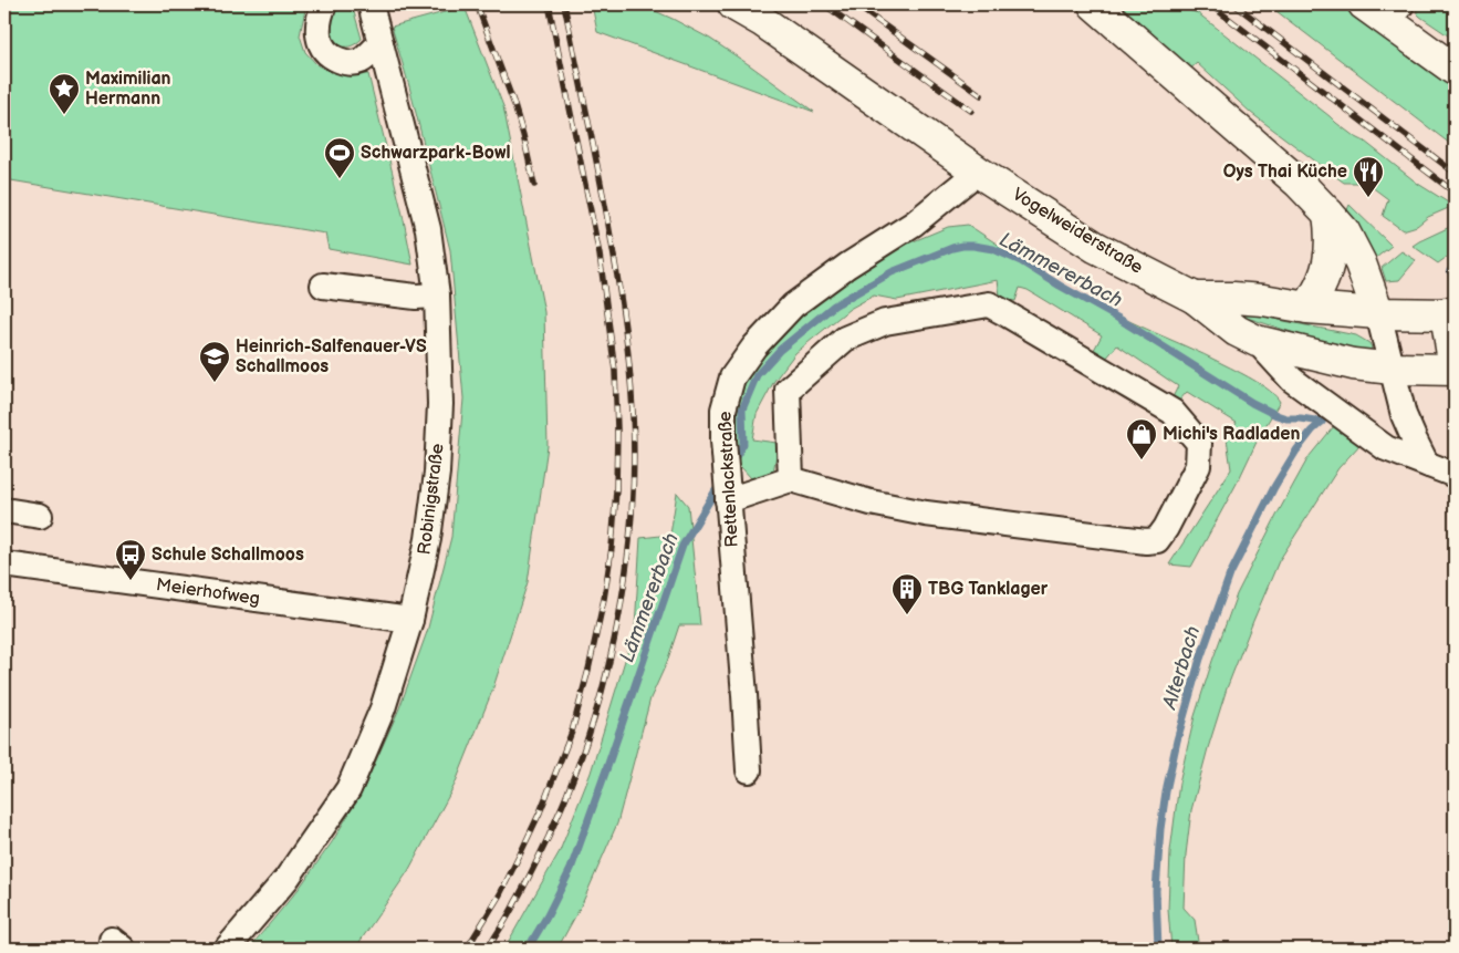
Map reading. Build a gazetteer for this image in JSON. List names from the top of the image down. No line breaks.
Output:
{"streets":{"main road":["Vogelweiderstraße"],"street":["Rettenlackstraße","Robinigstraße","Meierhofweg"]},"crossings":[["Vogelweiderstraße","Rettenlackstraße"],["Robinigstraße","Meierhofweg"]],"water":["Lämmererbach","Alterbach"],"places":{"place":["Maximilian Hermann"],"sports":["Schwarzpark-Bowl"],"restaurant":["Oys Thai Küche"],"school or university":["Heinrich-Salfenauer-VS Schallmoos"],"shop":["Michi's Radladen"],"bus stop":["Schule Schallmoos"],"building":["TBG Tanklager"]}}
